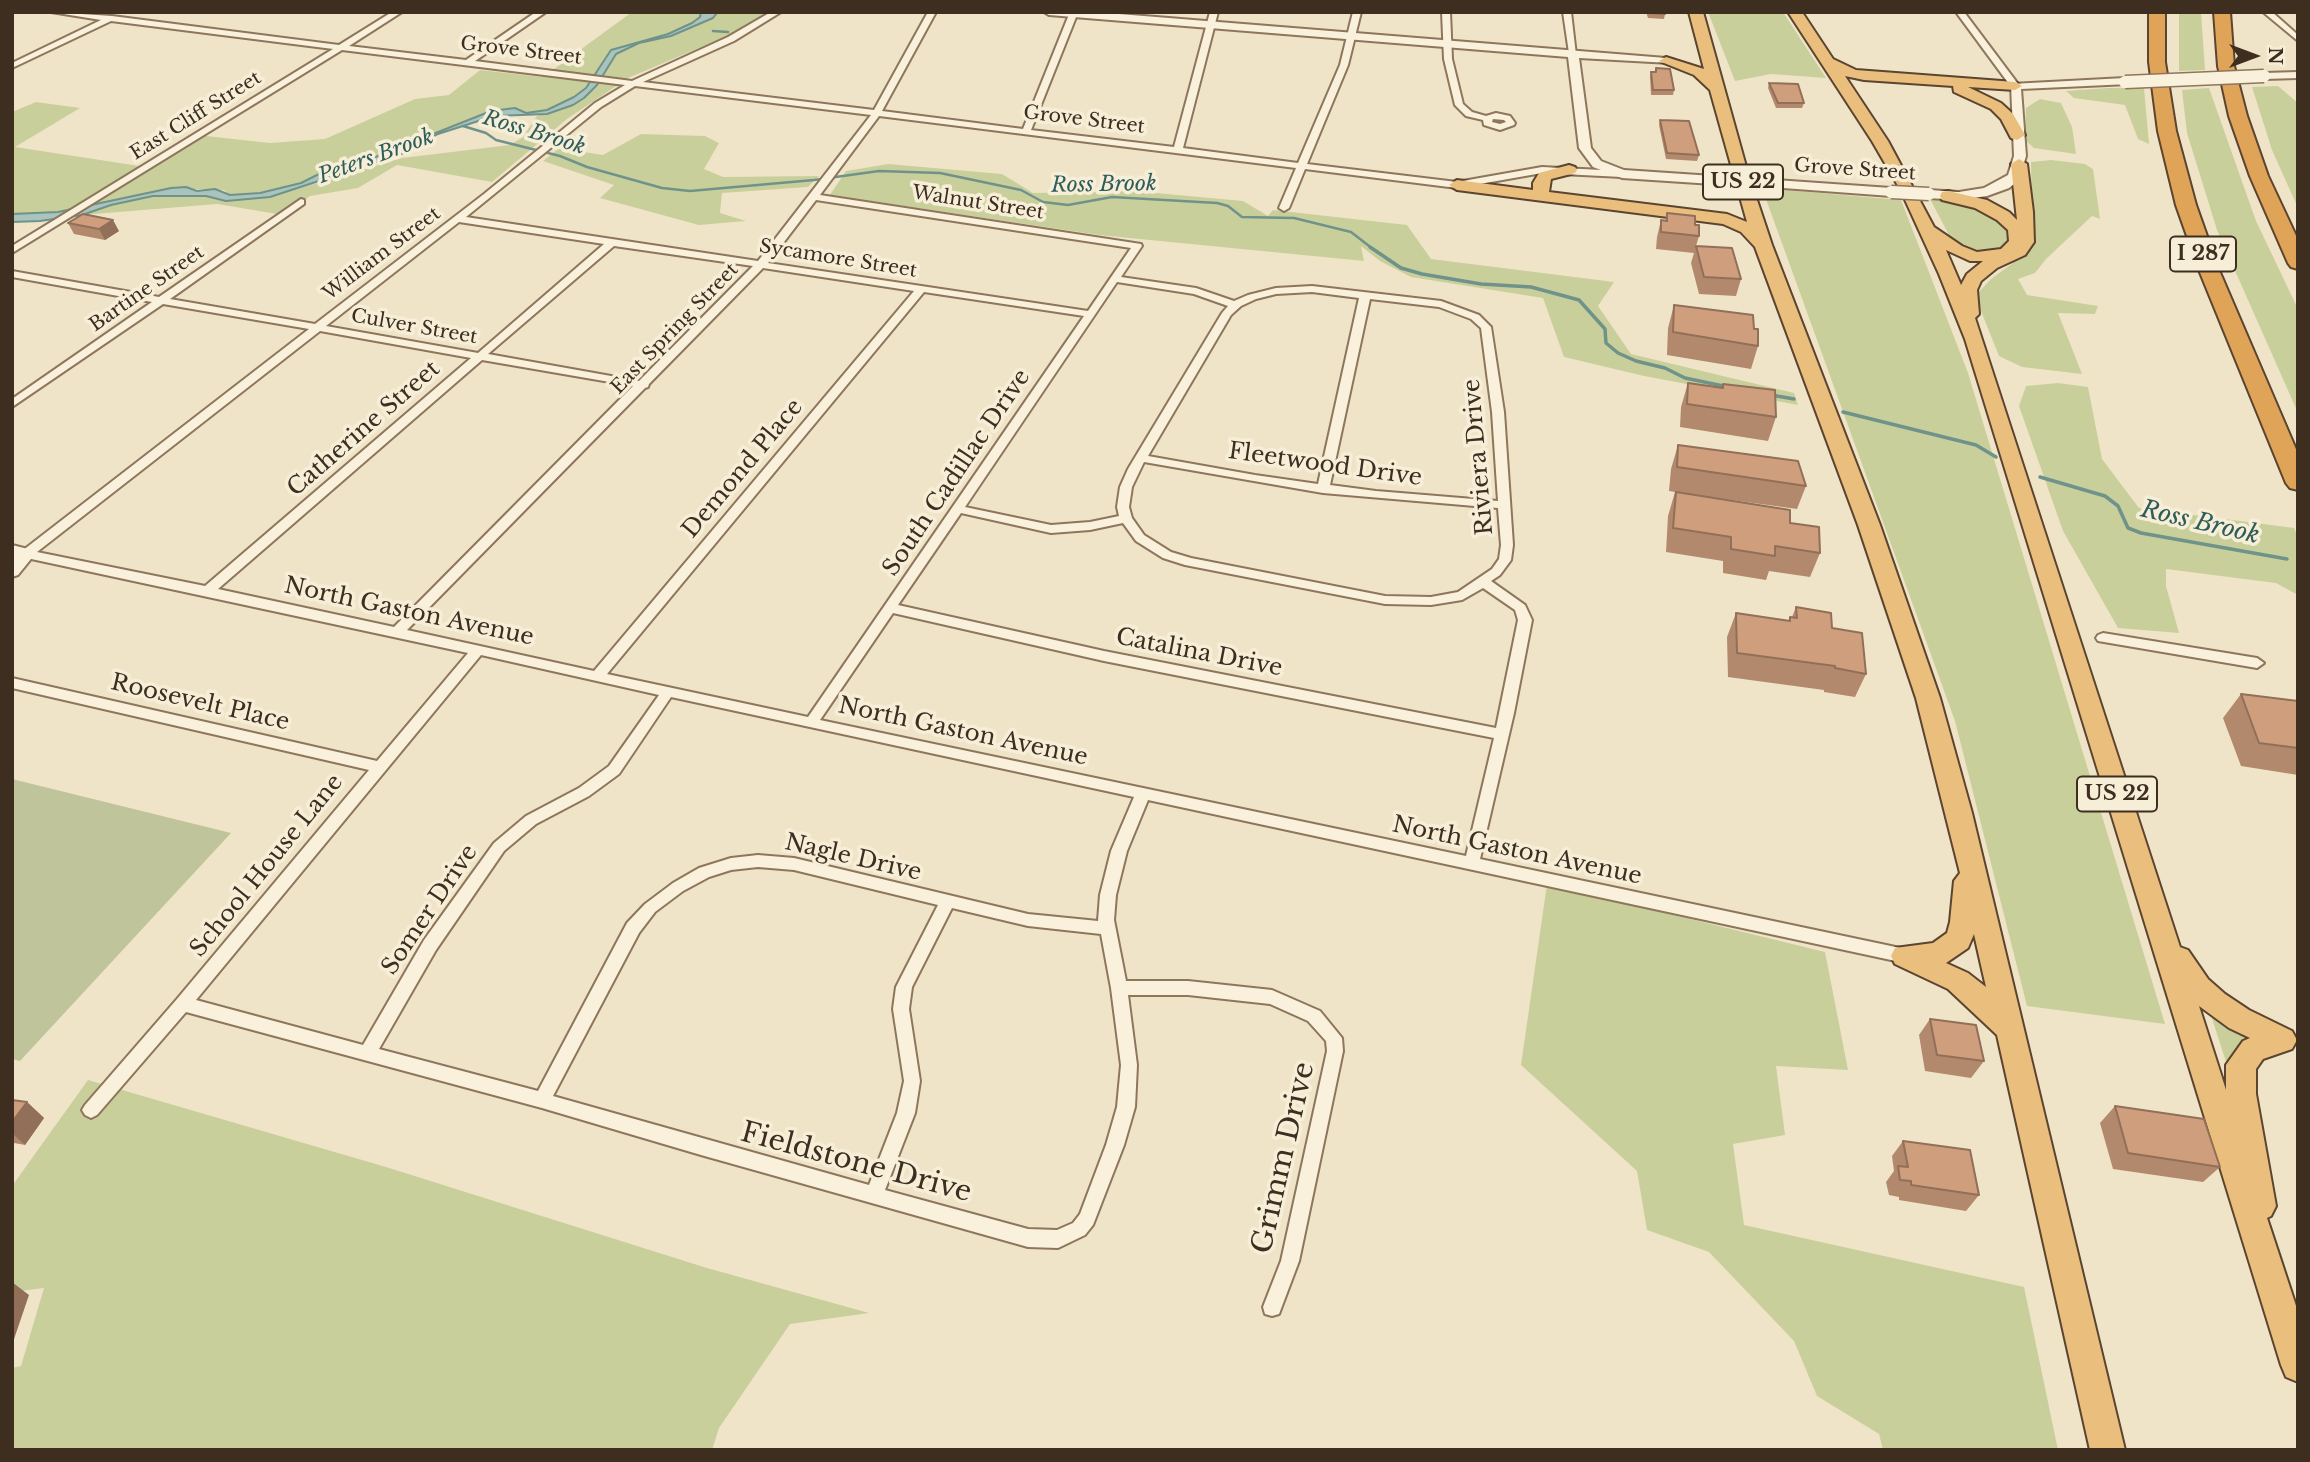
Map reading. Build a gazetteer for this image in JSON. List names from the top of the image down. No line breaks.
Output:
{"streets":{"highway":["US 22","I 287"],"street":["Grove Street","East Cliff Street","Walnut Street","William Street","Sycamore Street","Bartine Street","Culver Street","East Spring Street","Catherine Street","Riviera Drive","Fleetwood Drive","Demond Place","South Cadillac Drive","North Gaston Avenue","Catalina Drive","Roosevelt Place","Nagle Drive","School House Lane","Somer Drive","Grimm Drive","Fieldstone Drive"]},"crossings":[["Grove Street","East Cliff Street"],["Grove Street","William Street"],["Grove Street","East Spring Street"],["Walnut Street","East Spring Street"],["Walnut Street","South Cadillac Drive"],["William Street","Sycamore Street"],["William Street","Culver Street"],["William Street","North Gaston Avenue"],["Sycamore Street","East Spring Street"],["Sycamore Street","Catherine Street"],["Sycamore Street","Demond Place"],["Sycamore Street","South Cadillac Drive"],["Bartine Street","Culver Street"],["Culver Street","East Spring Street"],["Culver Street","Catherine Street"],["East Spring Street","North Gaston Avenue"],["Catherine Street","North Gaston Avenue"],["Riviera Drive","Fleetwood Drive"],["Demond Place","North Gaston Avenue"],["South Cadillac Drive","North Gaston Avenue"],["South Cadillac Drive","Catalina Drive"],["North Gaston Avenue","School House Lane"],["North Gaston Avenue","Somer Drive"],["North Gaston Avenue","Fieldstone Drive"],["Roosevelt Place","School House Lane"],["Nagle Drive","Fieldstone Drive"],["School House Lane","Fieldstone Drive"],["Somer Drive","Fieldstone Drive"],["Grimm Drive","Fieldstone Drive"]],"water":["Ross Brook","Peters Brook"],"north":"right"}
